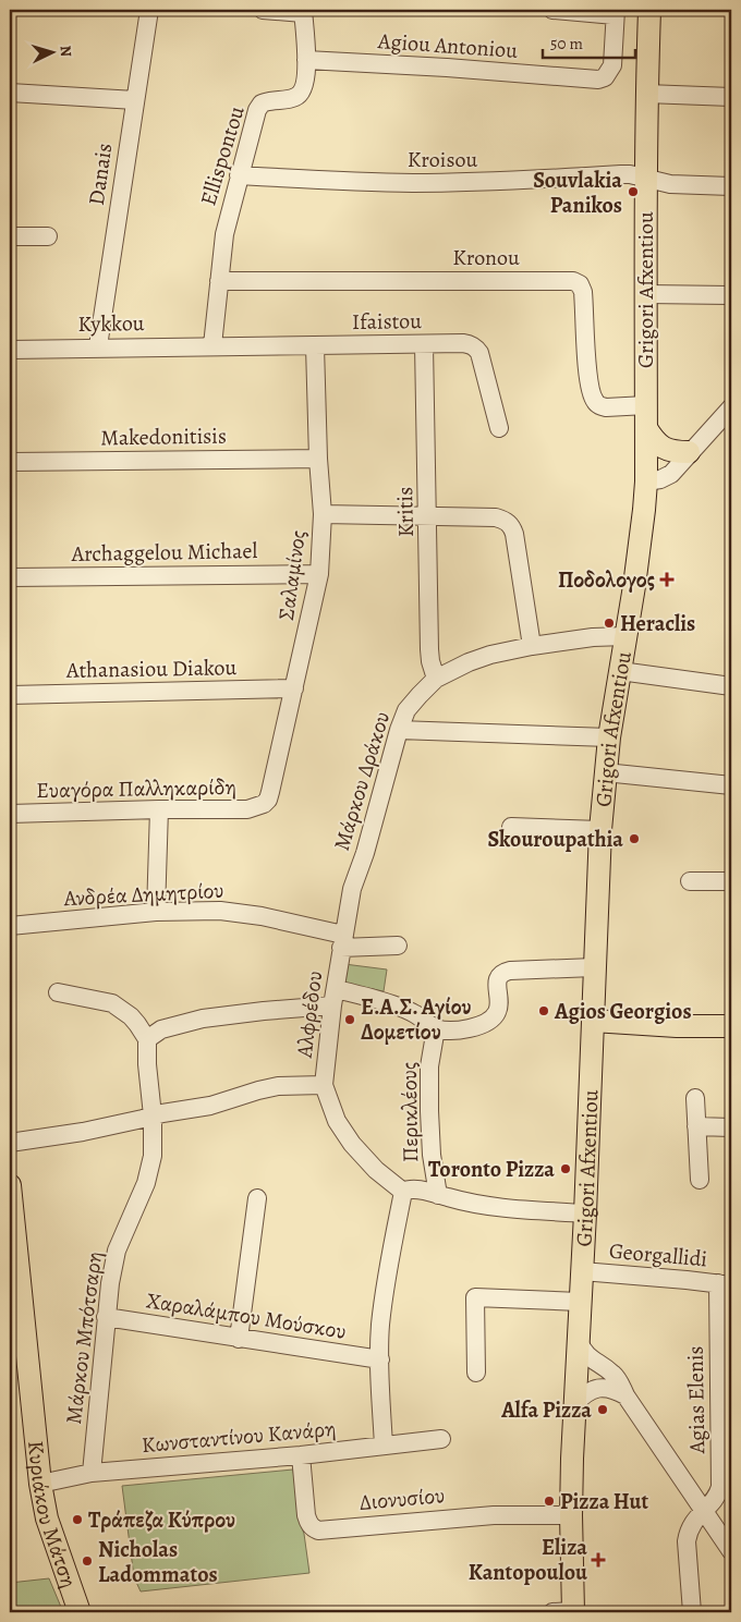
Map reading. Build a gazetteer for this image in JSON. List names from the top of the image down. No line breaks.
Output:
{"streets":{"main road":["Grigori Afxentiou","Κυριάκου Μάτση"],"street":["Agiou Antoniou","Ellispontou","Kroisou","Danais","Kronou","Ifaistou","Kykkou","Makedonitisis","Kritis","Archaggelou Michael","Σαλαμίνος","Athanasiou Diakou","Μάρκου Δράκου","Ευαγόρα Παλληκαρίδη","Ανδρέα Δημητρίου","Αλφρέδου","Περικλέους","Georgallidi","Χαραλάμπου Μούσκου","Μάρκου Μπότσαρη","Agias Elenis","Κωνσταντίνου Κανάρη","Διονυσίου"]},"crossings":[["Agiou Antoniou","Ellispontou"],["Ellispontou","Kroisou"],["Ellispontou","Kronou"],["Ellispontou","Ifaistou"],["Ellispontou","Kykkou"],["Kroisou","Grigori Afxentiou"],["Danais","Kykkou"],["Kronou","Grigori Afxentiou"],["Grigori Afxentiou","Μάρκου Δράκου"],["Grigori Afxentiou","Georgallidi"],["Grigori Afxentiou","Διονυσίου"],["Ifaistou","Kykkou"],["Ifaistou","Kritis"],["Ifaistou","Σαλαμίνος"],["Makedonitisis","Σαλαμίνος"],["Kritis","Μάρκου Δράκου"],["Archaggelou Michael","Σαλαμίνος"],["Σαλαμίνος","Athanasiou Diakou"],["Σαλαμίνος","Ευαγόρα Παλληκαρίδη"],["Μάρκου Δράκου","Ανδρέα Δημητρίου"],["Μάρκου Δράκου","Αλφρέδου"],["Ανδρέα Δημητρίου","Αλφρέδου"],["Georgallidi","Agias Elenis"],["Χαραλάμπου Μούσκου","Μάρκου Μπότσαρη"],["Μάρκου Μπότσαρη","Κωνσταντίνου Κανάρη"],["Κωνσταντίνου Κανάρη","Διονυσίου"],["Κωνσταντίνου Κανάρη","Κυριάκου Μάτση"]],"places":{"other":["Souvlakia Panikos","Heraclis","Skouroupathia","Agios Georgios","Ε.Α.Σ. Αγίου Δομετίου","Toronto Pizza","Alfa Pizza","Pizza Hut","Τράπεζα Κύπρου","Nicholas Ladommatos"],"health":["Ποδολογος","Eliza Kantopoulou"]},"scale_bar":"50 m","north":"right"}
